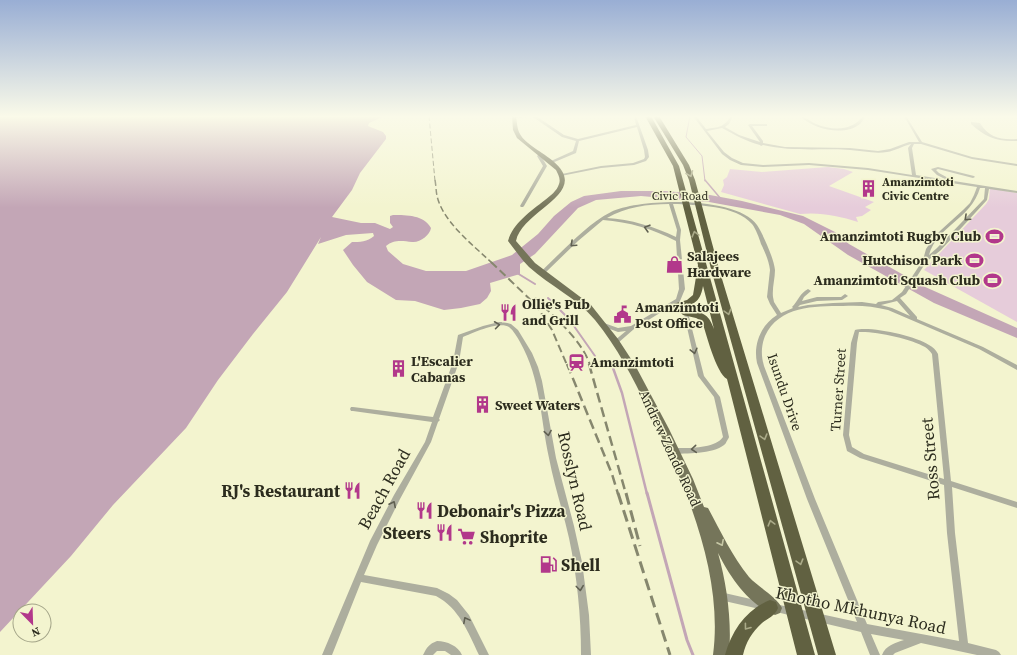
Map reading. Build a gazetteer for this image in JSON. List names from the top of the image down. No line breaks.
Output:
{"streets":{"main road":["Andrew Zondo Road"],"street":["Civic Road","Turner Street","Isundu Drive","Ross Street","Rosslyn Road","Beach Road","Khotho Mkhunya Road"]},"crossings":[["Civic Road","Isundu Drive"],["Civic Road","Andrew Zondo Road"],["Turner Street","Ross Street"],["Isundu Drive","Khotho Mkhunya Road"],["Andrew Zondo Road","Khotho Mkhunya Road"],["Ross Street","Khotho Mkhunya Road"],["Rosslyn Road","Beach Road"]],"one_way":["Rosslyn Road","Beach Road"],"places":{"building":["Amanzimtoti Civic Centre","L'Escalier Cabanas","Sweet Waters"],"sports":["Amanzimtoti Rugby Club","Hutchison Park","Amanzimtoti Squash Club"],"shop":["Salajees Hardware"],"restaurant":["Ollie's Pub and Grill","RJ's Restaurant","Debonair's Pizza","Steers"],"public building":["Amanzimtoti Post Office"],"station":["Amanzimtoti"],"supermarket":["Shoprite"],"fuel station":["Shell"]},"north":"bottom right"}
